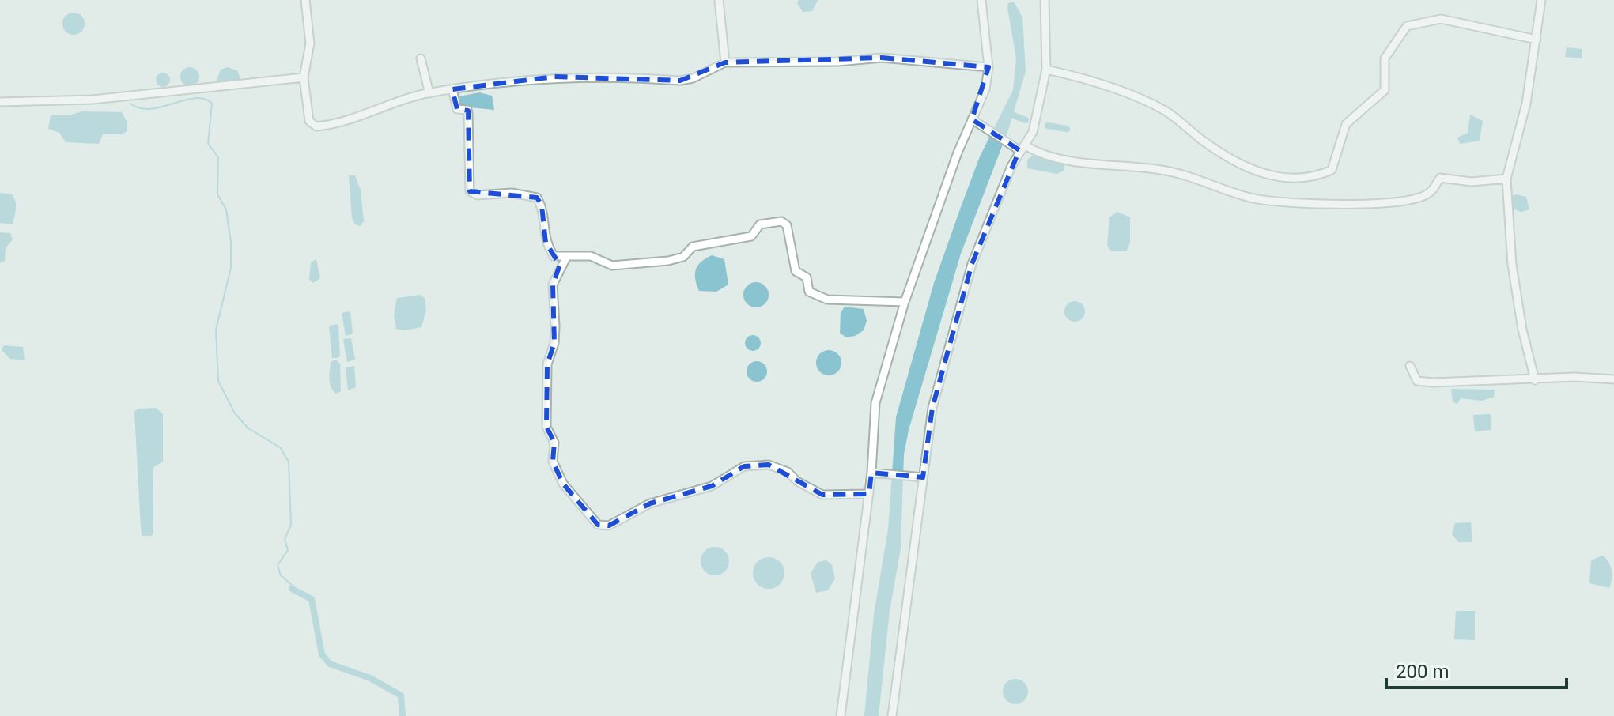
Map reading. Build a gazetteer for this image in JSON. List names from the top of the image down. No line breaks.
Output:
{"scale_bar":"200 m"}
